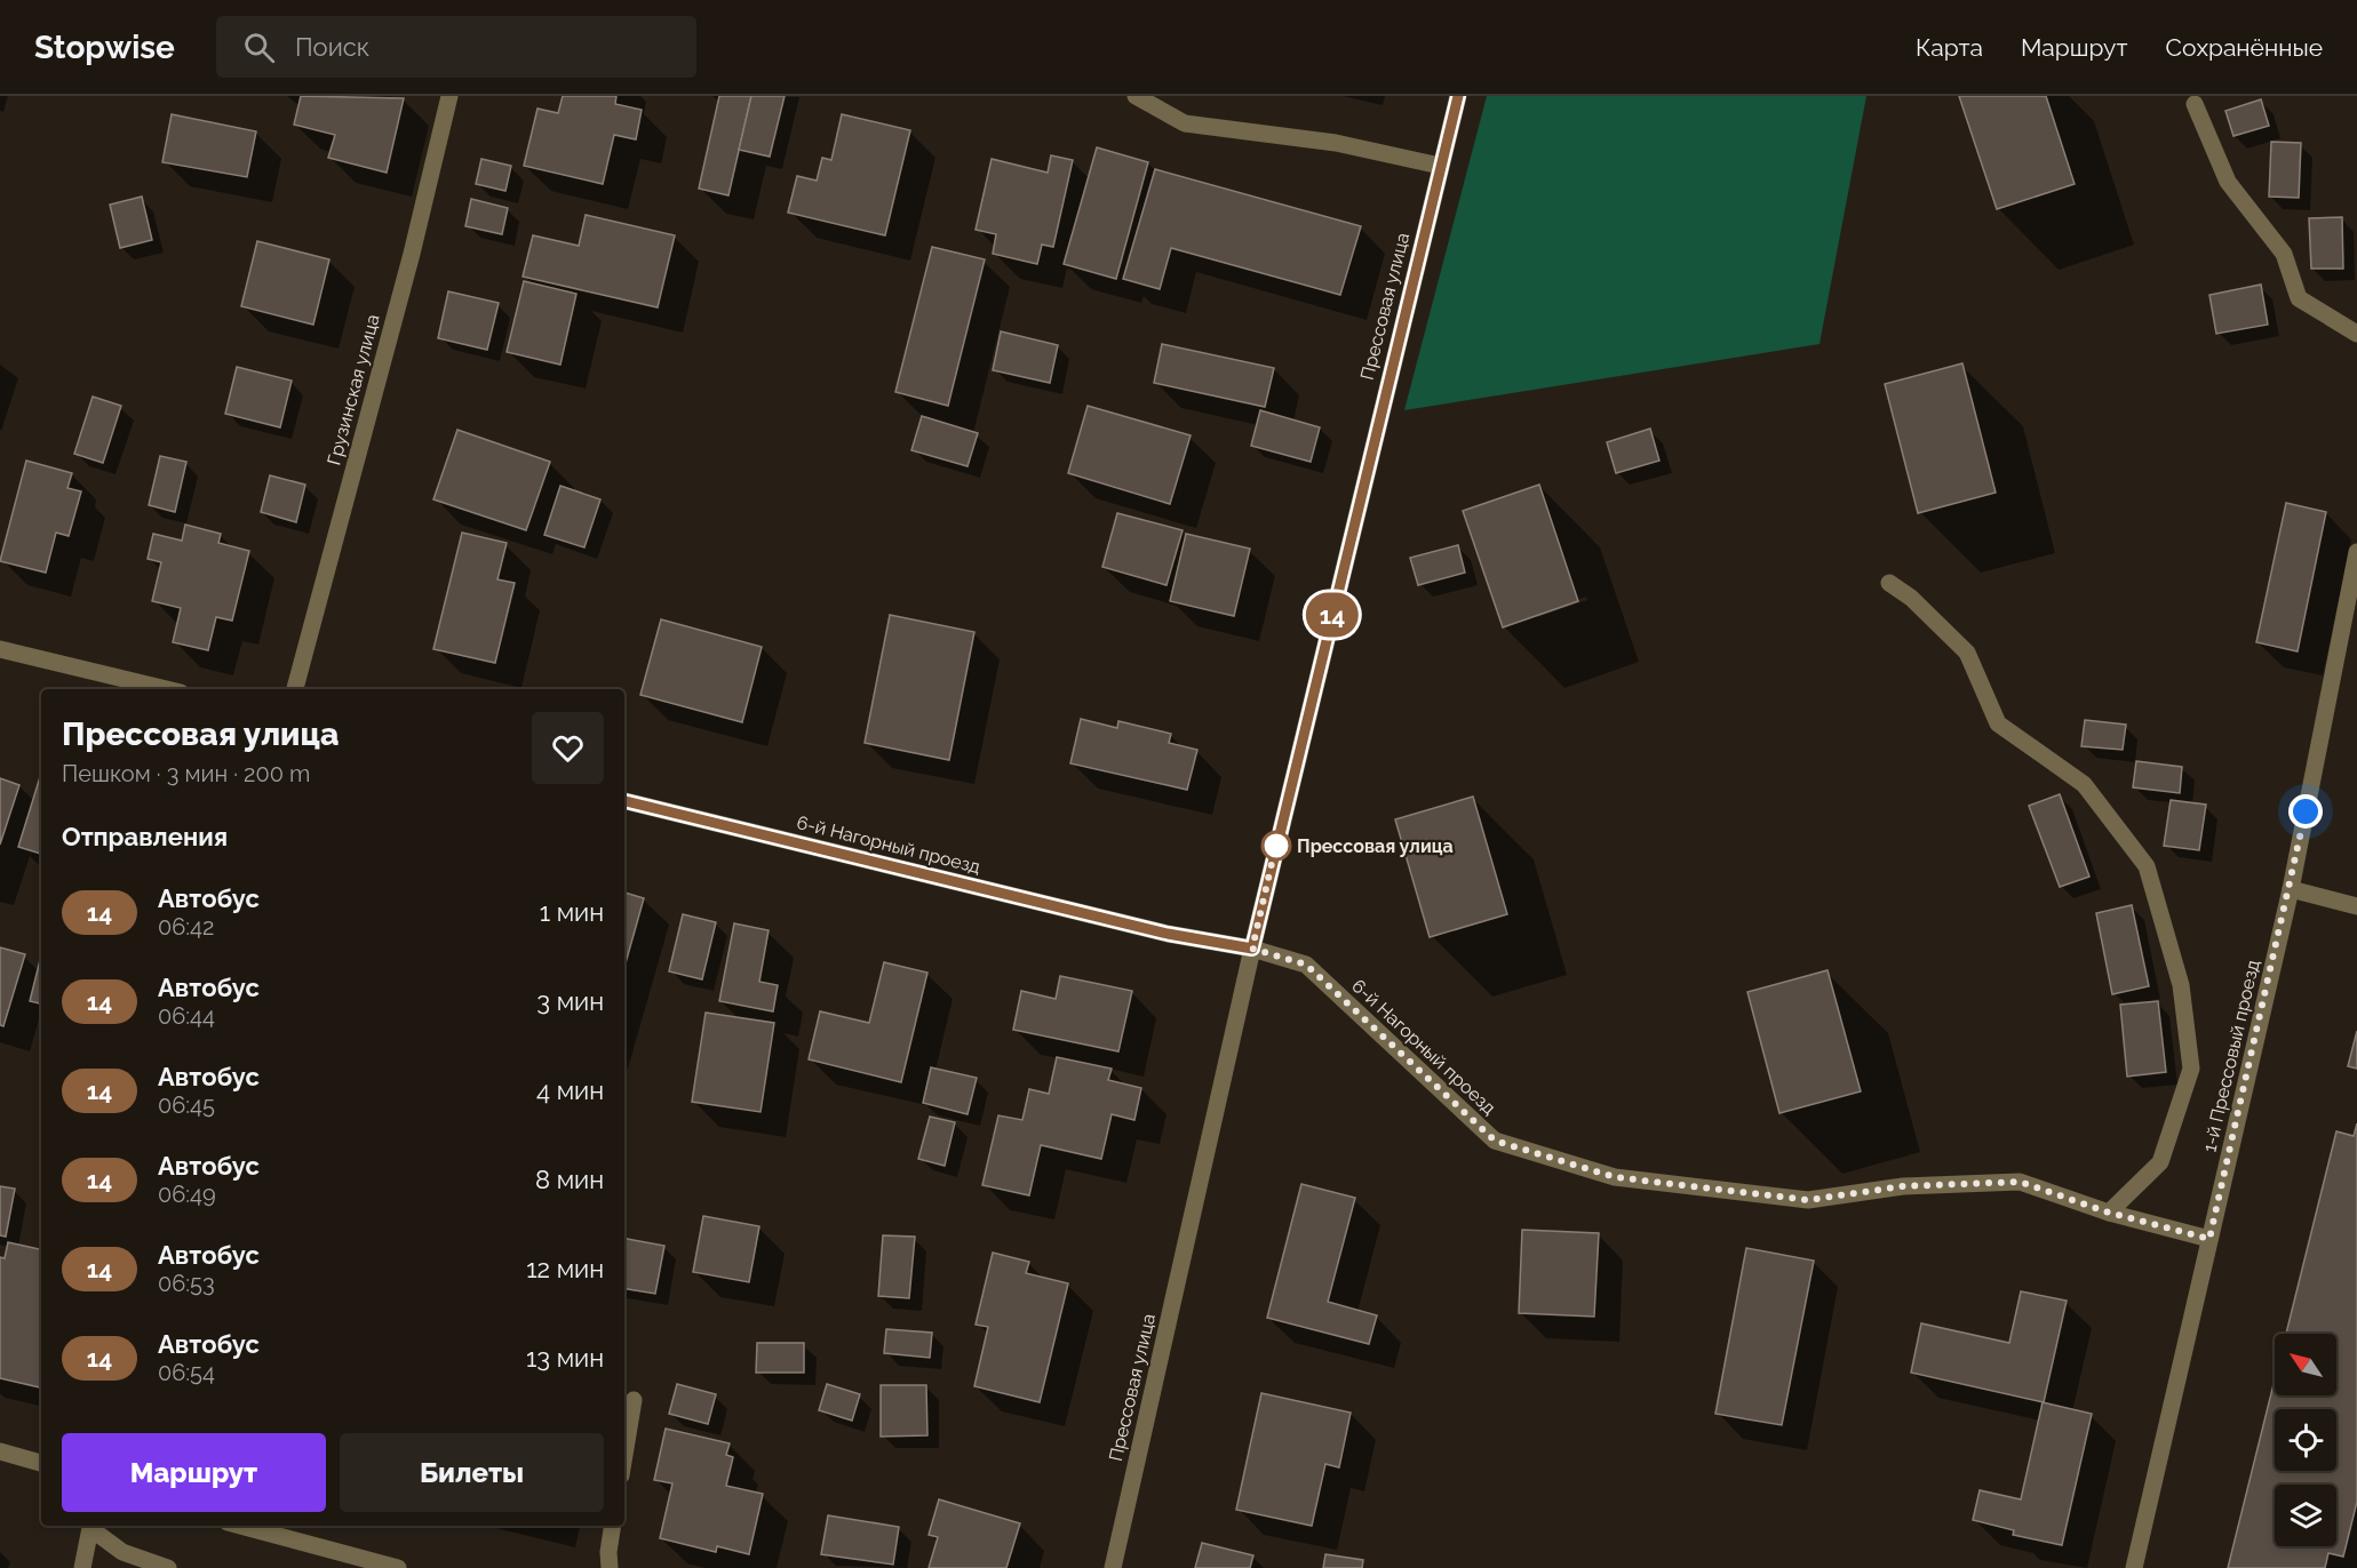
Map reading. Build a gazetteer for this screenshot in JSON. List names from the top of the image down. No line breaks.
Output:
{"streets":{"street":["Прессовая улица","Грузинская улица","6-й Нагорный проезд","1-й Прессовый проезд"]},"crossings":[["Прессовая улица","6-й Нагорный проезд"],["6-й Нагорный проезд","1-й Прессовый проезд"]],"places":["Прессовая улица"],"lines":["bus line 14"],"north":"top left","page":{"header":"Stopwise","search":"Поиск","nav":["Карта","Маршрут","Сохранённые"],"on_map":"14","heading":[["Прессовая улица","Пешком · 3 мин · 200 m"],"Отправления"],"list":[{"mark":"14","name":"Автобус","note":"06:42","value":"1 мин"},{"mark":"14","name":"Автобус","note":"06:44","value":"3 мин"},{"mark":"14","name":"Автобус","note":"06:45","value":"4 мин"},{"mark":"14","name":"Автобус","note":"06:49","value":"8 мин"},{"mark":"14","name":"Автобус","note":"06:53","value":"12 мин"},{"mark":"14","name":"Автобус","note":"06:54","value":"13 мин"}],"buttons":["Маршрут","Билеты"]}}
